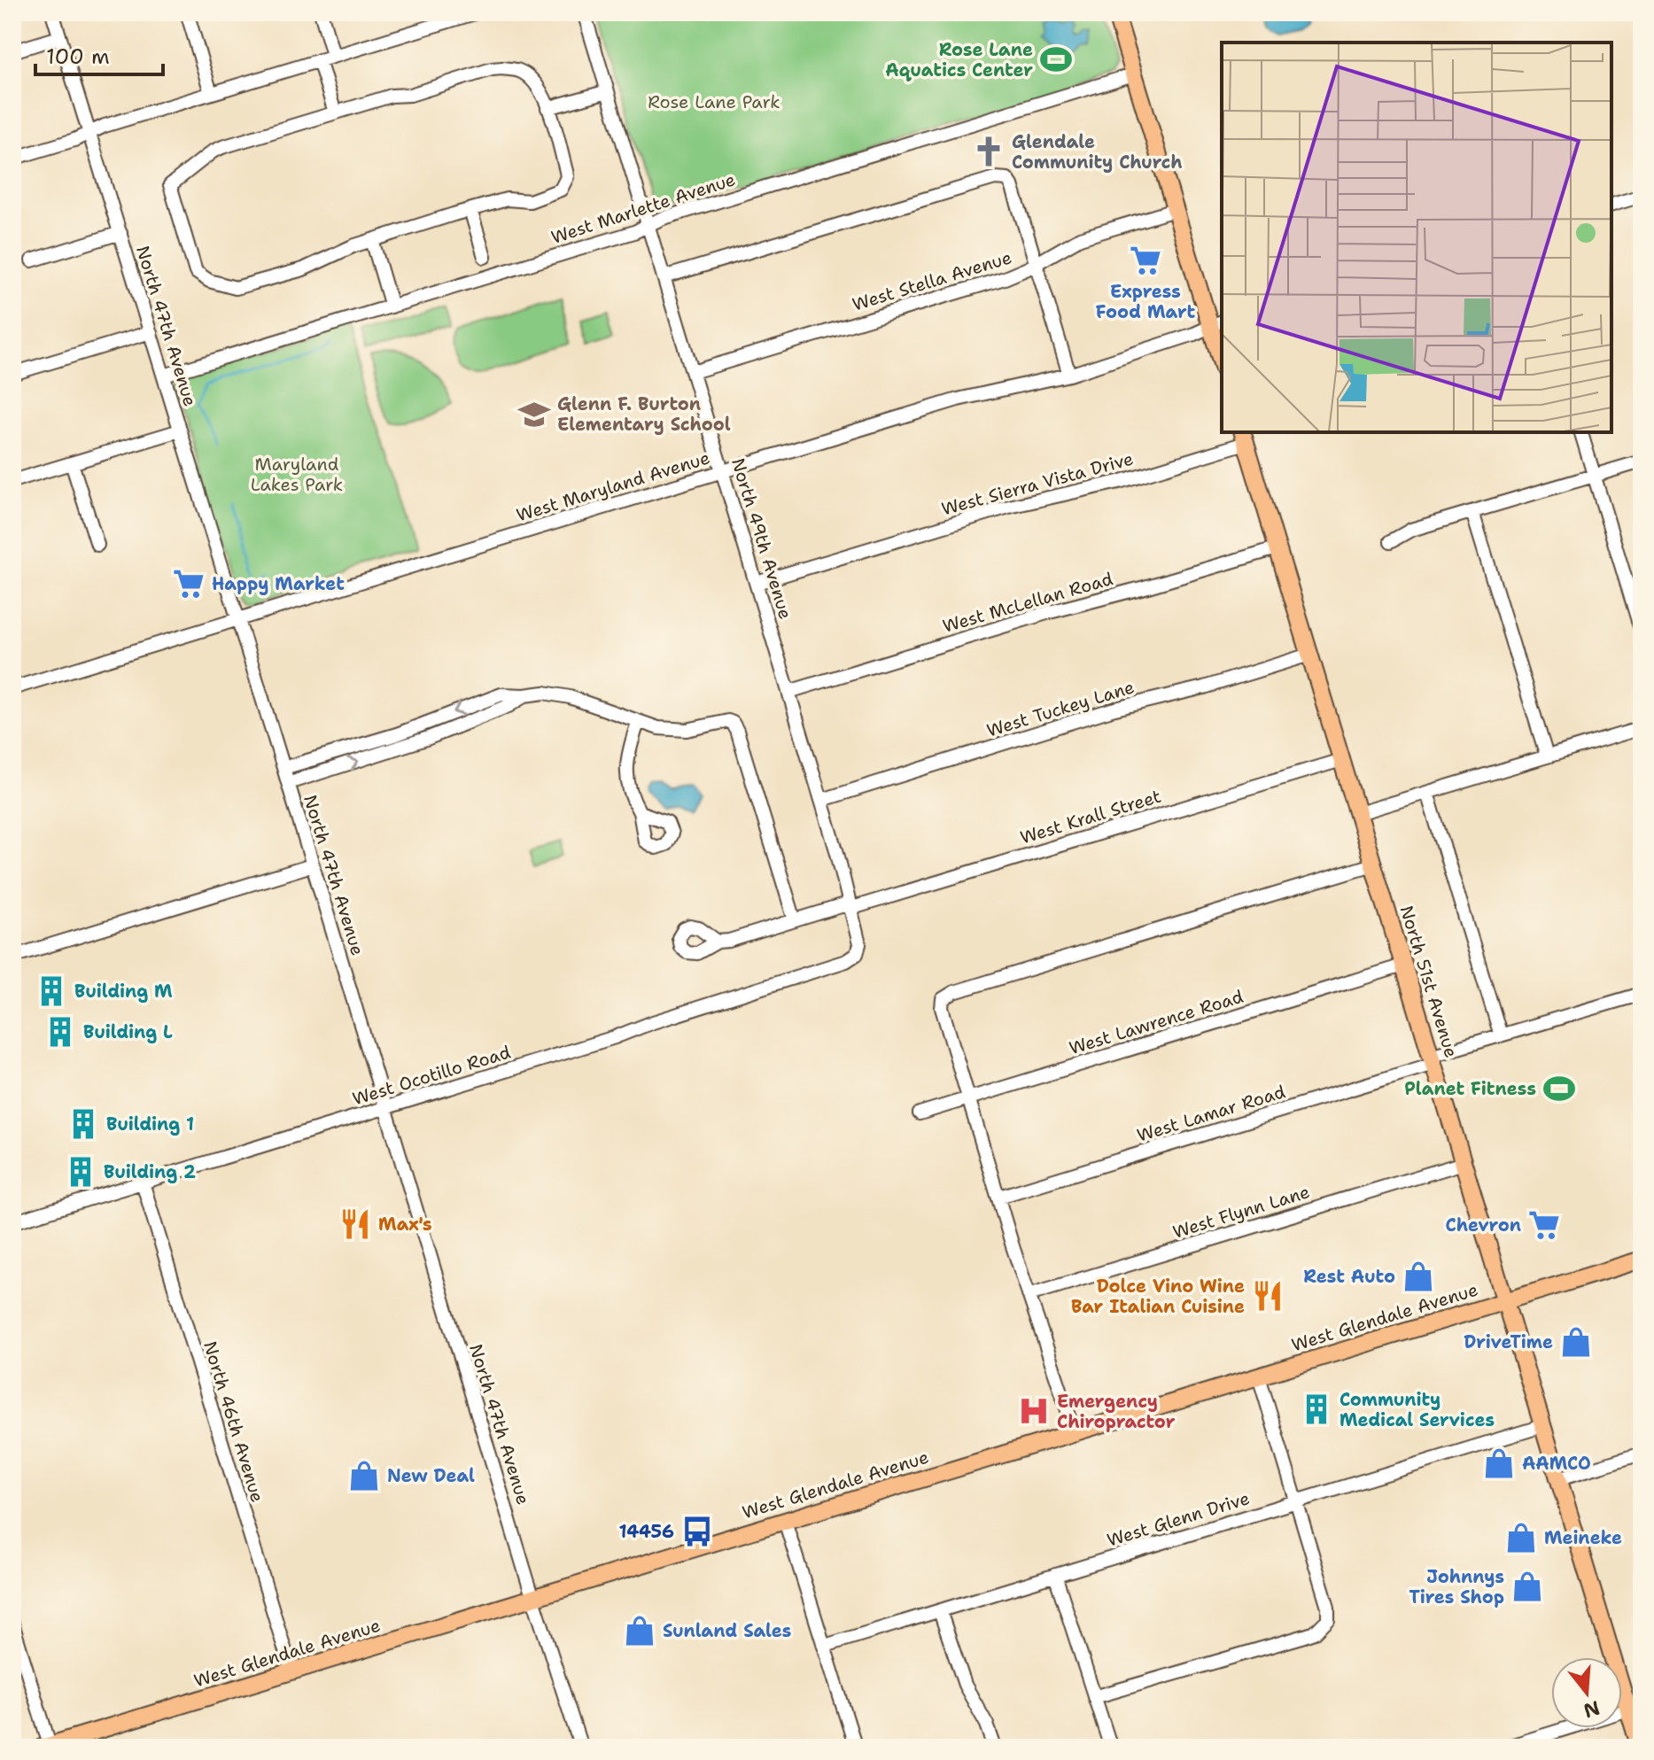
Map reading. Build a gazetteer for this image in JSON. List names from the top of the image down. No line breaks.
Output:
{"streets":{"main road":["North 51st Avenue","West Glendale Avenue"],"street":["West Marlette Avenue","West Stella Avenue","North 47th Avenue","West Sierra Vista Drive","West Maryland Avenue","North 49th Avenue","West McLellan Road","West Tuckey Lane","West Krall Street","West Lawrence Road","West Ocotillo Road","West Lamar Road","West Flynn Lane","North 46th Avenue","West Glenn Drive"]},"crossings":[["West Marlette Avenue","North 47th Avenue"],["West Marlette Avenue","North 49th Avenue"],["West Stella Avenue","North 49th Avenue"],["North 47th Avenue","West Maryland Avenue"],["North 47th Avenue","West Ocotillo Road"],["North 47th Avenue","West Glendale Avenue"],["West Sierra Vista Drive","North 49th Avenue"],["West Sierra Vista Drive","North 51st Avenue"],["West Maryland Avenue","North 49th Avenue"],["North 49th Avenue","West McLellan Road"],["North 49th Avenue","West Tuckey Lane"],["North 49th Avenue","West Krall Street"],["North 49th Avenue","West Ocotillo Road"],["West McLellan Road","North 51st Avenue"],["West Tuckey Lane","North 51st Avenue"],["West Krall Street","North 51st Avenue"],["North 51st Avenue","West Lawrence Road"],["North 51st Avenue","West Lamar Road"],["North 51st Avenue","West Flynn Lane"],["North 51st Avenue","West Glendale Avenue"],["North 51st Avenue","West Glenn Drive"],["West Ocotillo Road","North 46th Avenue"],["West Glendale Avenue","North 46th Avenue"]],"parks":["Rose Lane Park","Maryland Lakes Park"],"places":{"sports":["Rose Lane Aquatics Center","Planet Fitness"],"church":["Glendale Community Church"],"supermarket":["Express Food Mart","Happy Market","Chevron"],"school or university":["Glenn F. Burton Elementary School"],"building":["Building M","Building L","Building 1","Building 2","Community Medical Services"],"restaurant":["Max's","Dolce Vino Wine Bar Italian Cuisine"],"shop":["Rest Auto","DriveTime","AAMCO","New Deal","Meineke","Johnnys Tires Shop","Sunland Sales"],"hospital":["Emergency Chiropractor"],"bus stop":["14456"]},"scale_bar":"100 m","north":"bottom"}
